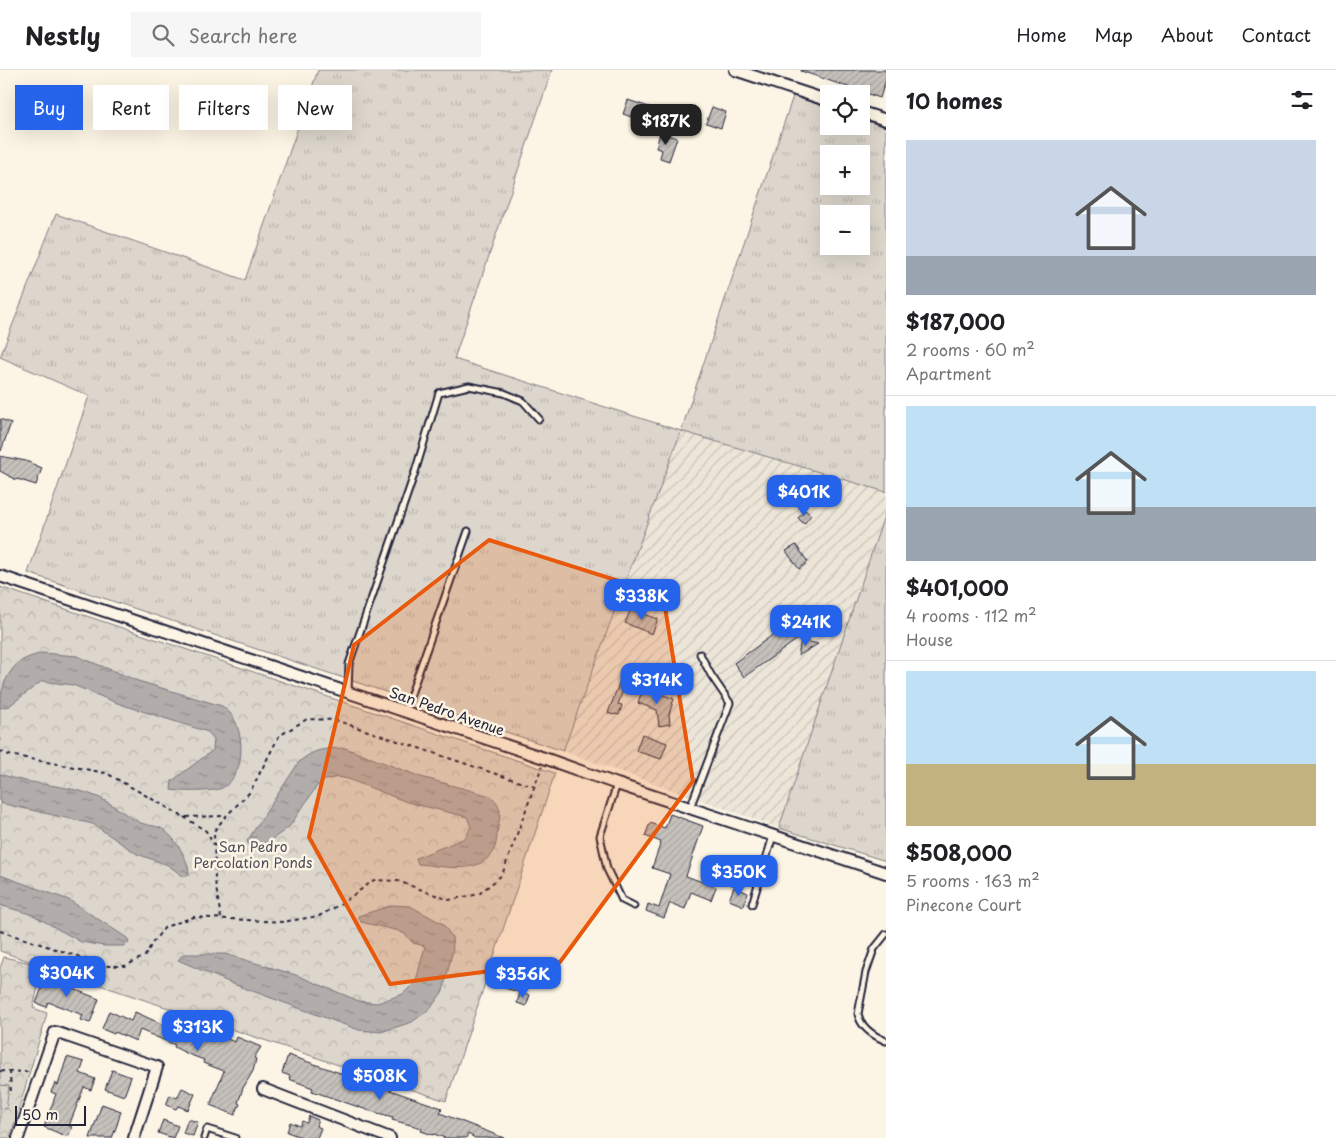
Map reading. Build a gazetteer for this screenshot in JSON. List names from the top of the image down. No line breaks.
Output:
{"streets":{"street":["San Pedro Avenue"]},"parks":["San Pedro Percolation Ponds"],"scale_bar":"50 m","page":{"header":"Nestly","search":"Search here","nav":["Home","Map","About","Contact"],"heading":"10 homes","map_buttons":["+","−"],"chip":["Buy","Rent","Filters","New"],"price":["$187K","$401K","$338K","$241K","$314K","$350K","$304K","$356K","$313K","$508K"],"list":[{"name":"$187,000","note":"2 rooms · 60 m² · Apartment"},{"name":"$401,000","note":"4 rooms · 112 m² · House"},{"name":"$508,000","note":"5 rooms · 163 m² · Pinecone Court"}],"scale":"50 m"}}
